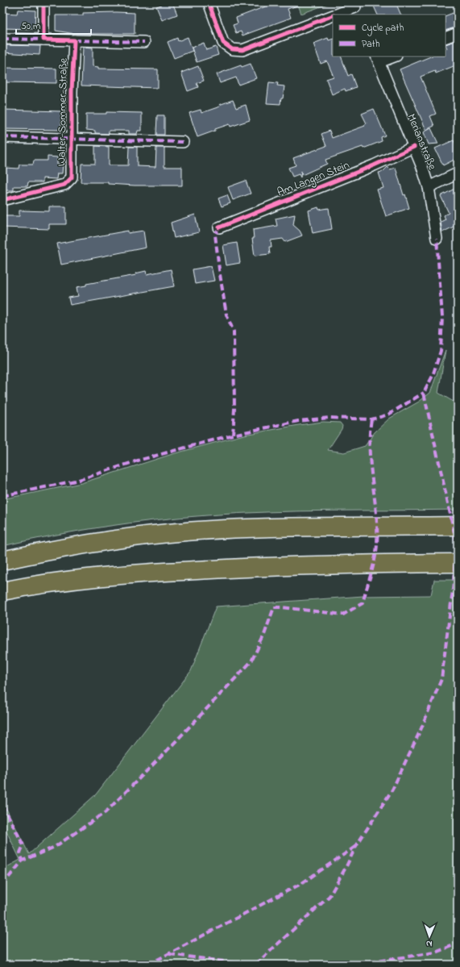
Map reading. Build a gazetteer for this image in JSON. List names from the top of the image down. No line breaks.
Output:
{"streets":{"street":["Walter-Sommer-Straße","Merianstraße","Am Langen Stein"]},"crossings":[["Merianstraße","Am Langen Stein"]],"legend":["Cycle path","Path"],"scale_bar":"50 m","north":"bottom"}
